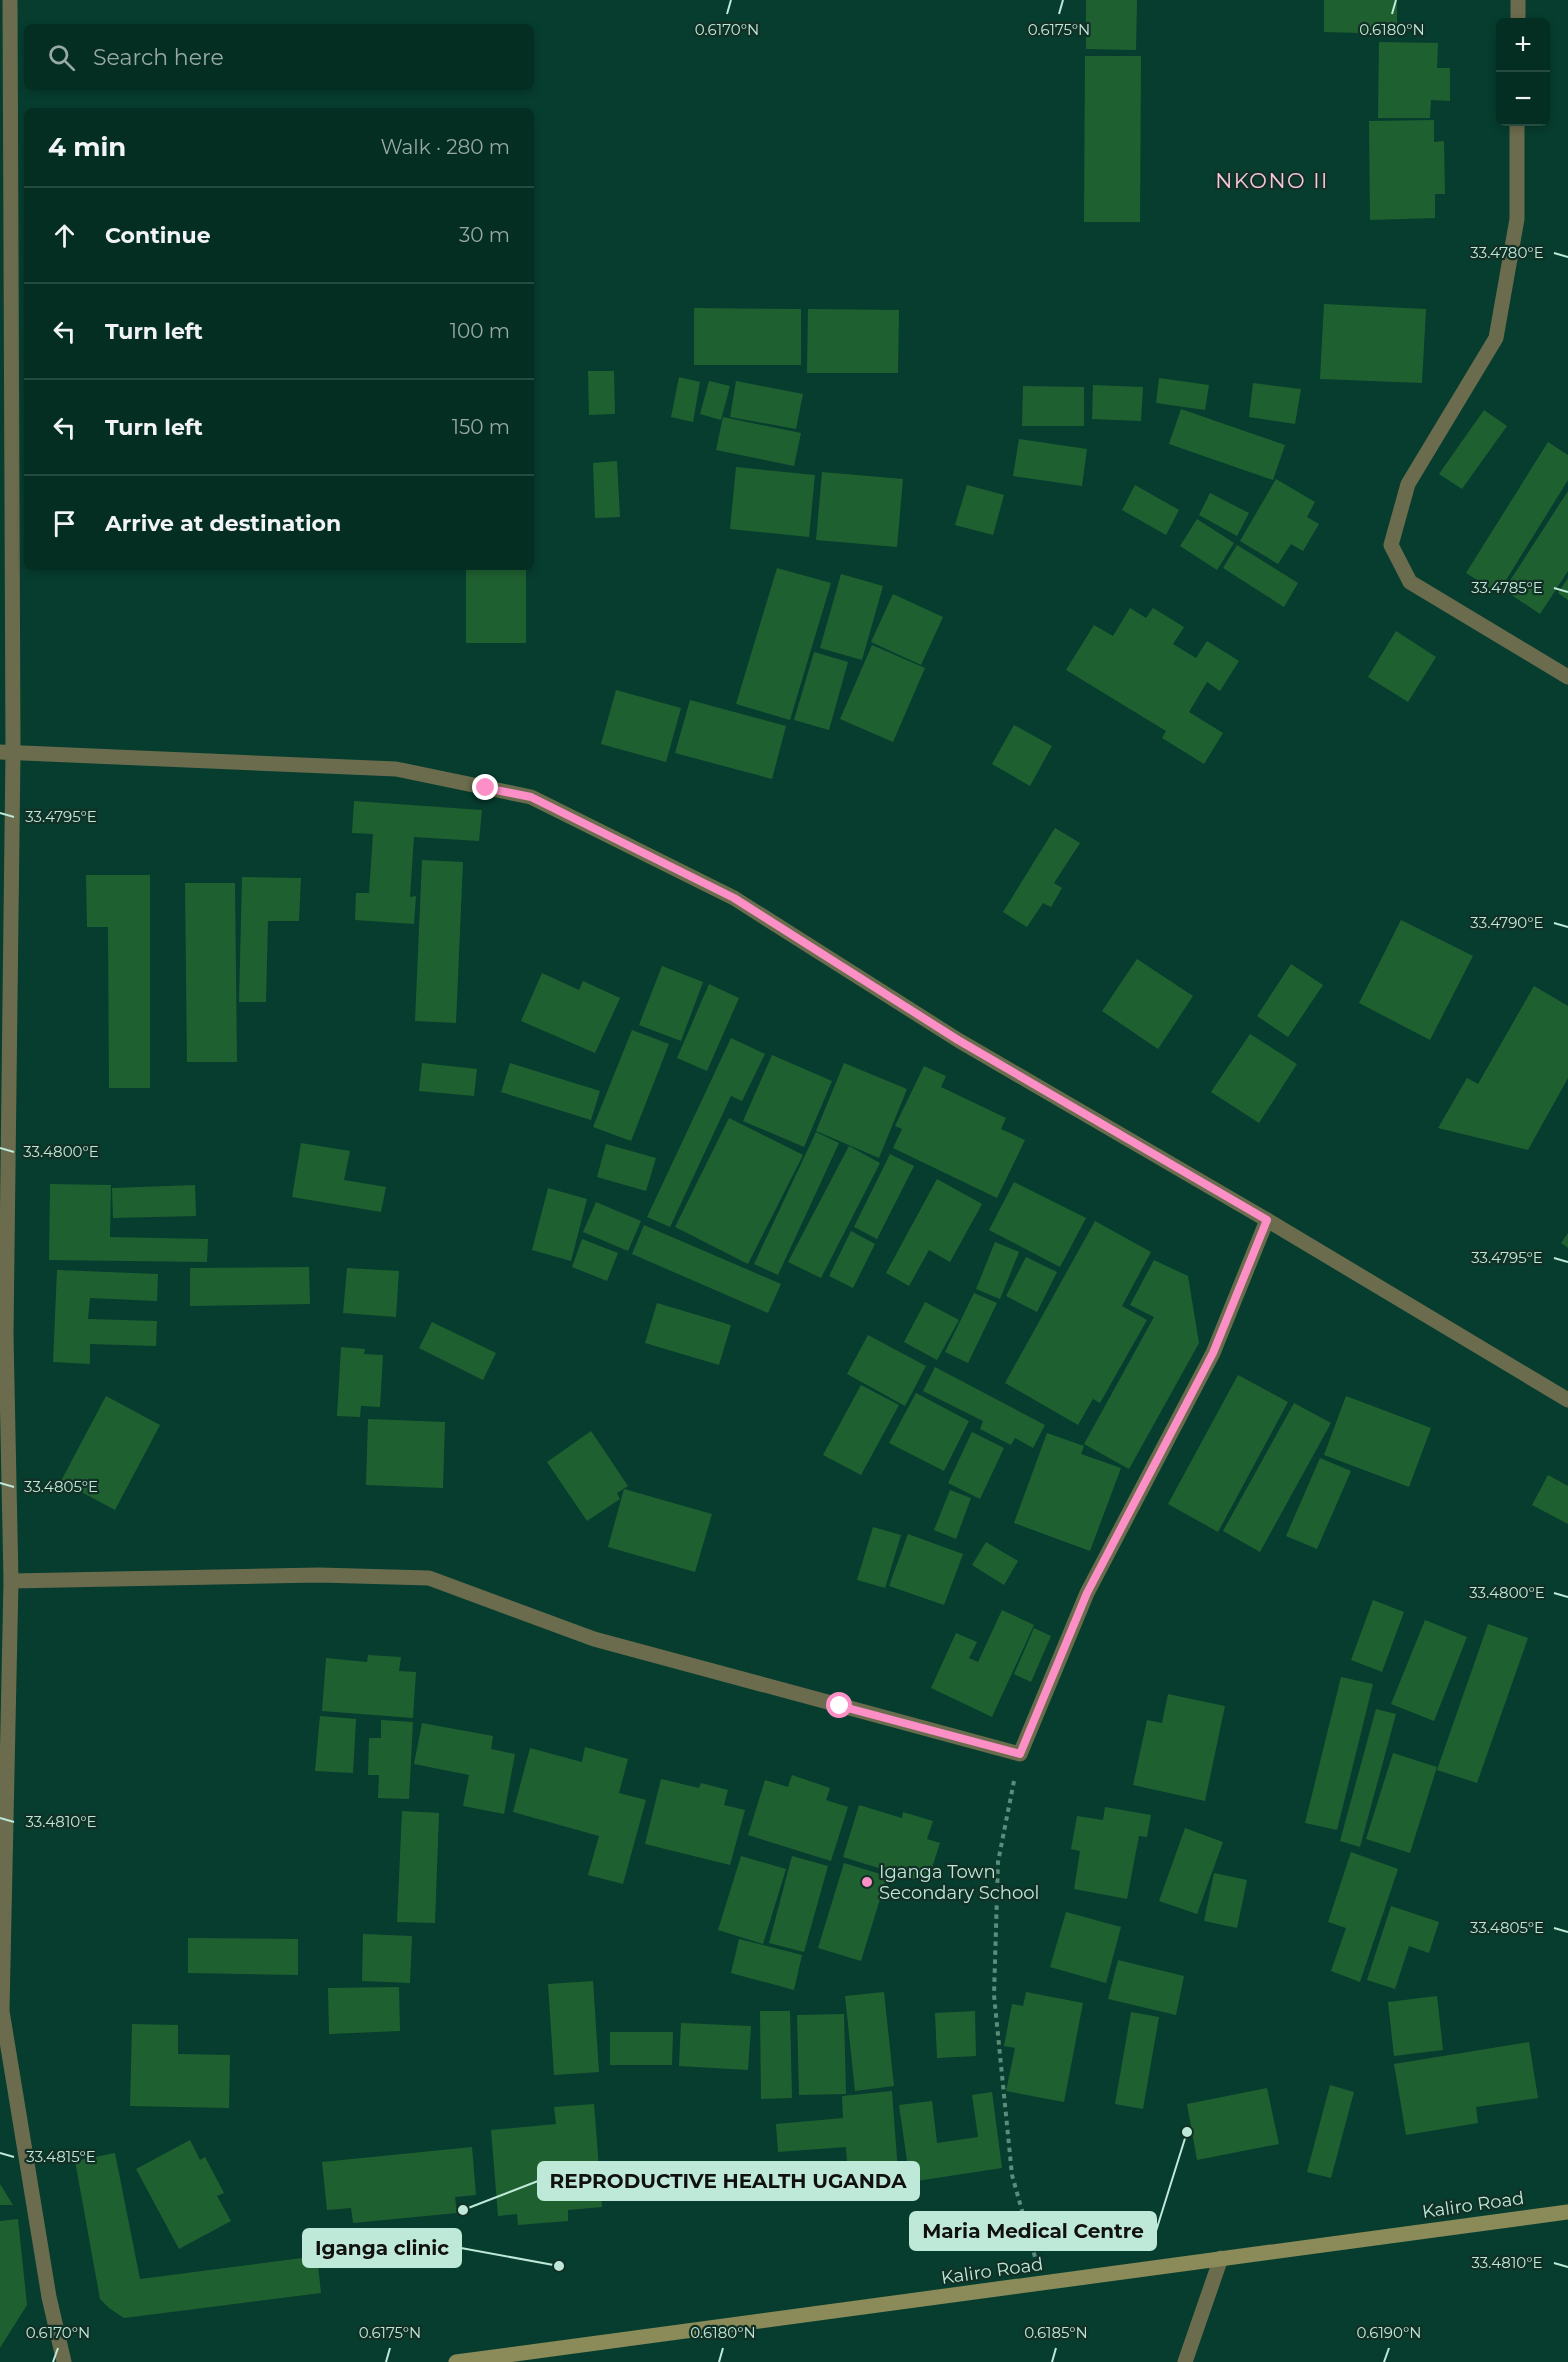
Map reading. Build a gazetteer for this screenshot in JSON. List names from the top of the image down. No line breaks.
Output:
{"streets":{"main road":["Kaliro Road"]},"districts":["NKONO II"],"places":["Iganga Town Secondary School","Maria Medical Centre","REPRODUCTIVE HEALTH UGANDA","Iganga clinic"],"page":{"map_buttons":["+","−"],"search":"Search here","heading":["4 min","Walk · 280 m"],"list":[["Continue","30 m"],["Turn left","100 m"],["Turn left","150 m"],"Arrive at destination"]},"coordinates":["0.6170°N","0.6175°N","0.6180°N","33.4780°E","33.4785°E","33.4795°E","33.4790°E","33.4800°E","33.4805°E","33.4810°E","33.4815°E","0.6185°N","0.6190°N"]}
